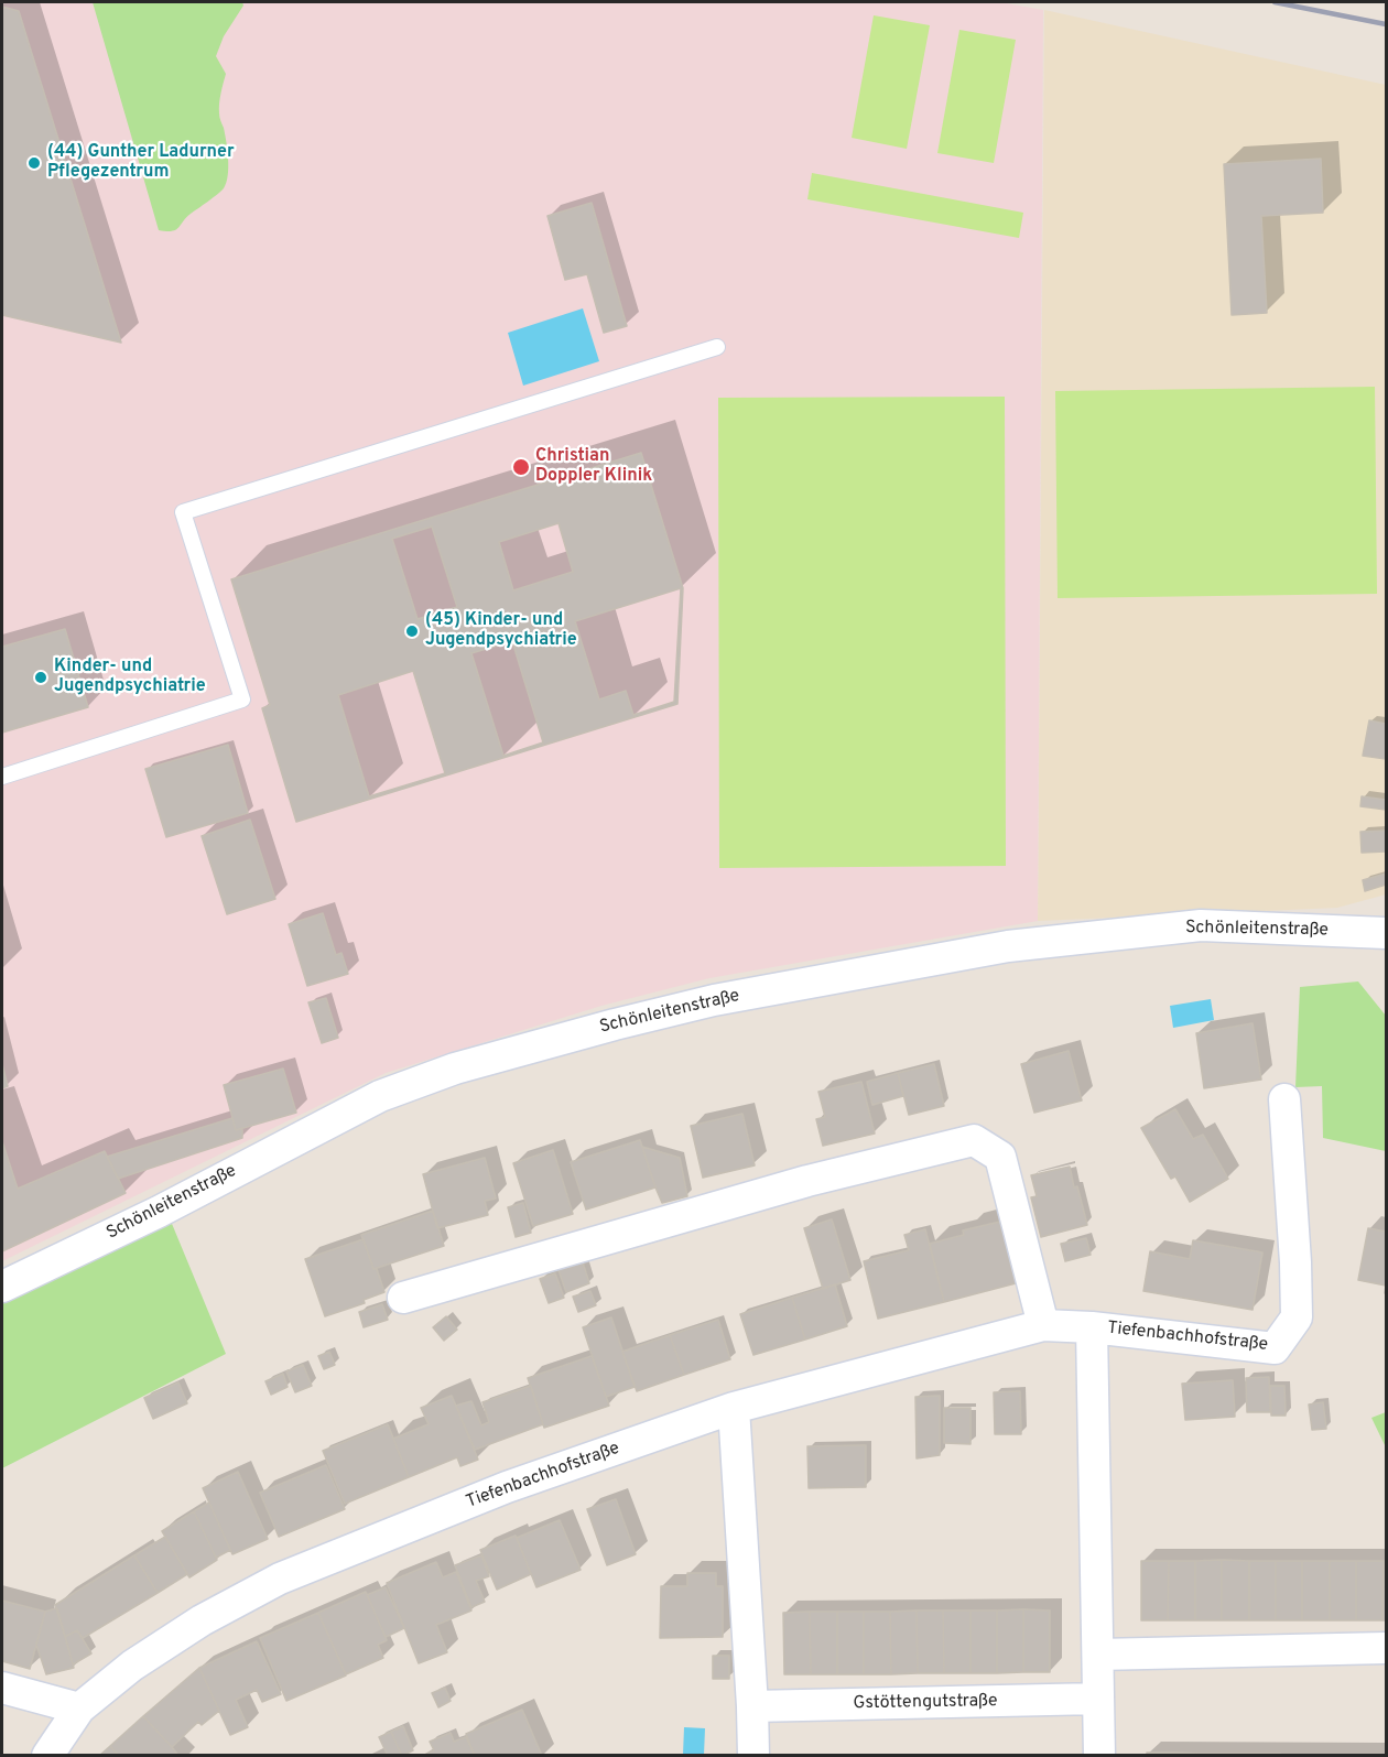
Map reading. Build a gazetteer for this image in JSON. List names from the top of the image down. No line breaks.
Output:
{"streets":{"street":["Schönleitenstraße","Tiefenbachhofstraße","Gstöttengutstraße"]},"places":["(44) Gunther Ladurner Pflegezentrum","Christian Doppler Klinik","(45) Kinder- und Jugendpsychiatrie","Kinder- und Jugendpsychiatrie"]}
